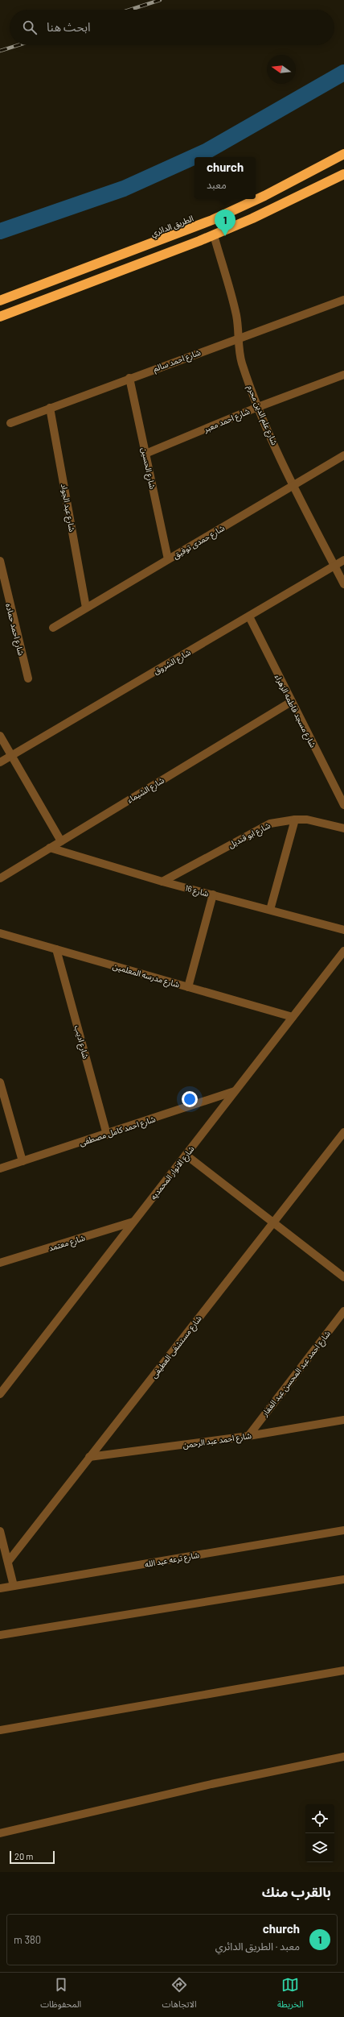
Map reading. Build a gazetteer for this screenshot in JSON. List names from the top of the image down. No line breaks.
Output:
{"streets":{"highway":["الطريق الدائري"],"street":["شارع احمد سالم","شارع علم الدين محرم","شارع احمد معبر","شارع الحسين","شارع عبد الجواد","شارع حمدى توفيق","شارع احمد حماده","شارع الشروق","شارع مسجد فاطمه الزهراء","شارع الشيماء","شارع ابو قنديل","شارع 16","شارع مدرسه المعلمين","شارع اديب","شارع احمد كامل مصطفى","شارع الانوار المحمديه","شارع معتمد","شارع مستشفى العطيفى","شارع احمد عبد المحسن عبد الغفار","شارع احمد عبد الرحمن","شارع ترعه عبد الله"]},"crossings":[["شارع احمد سالم","شارع علم الدين محرم"],["شارع احمد سالم","شارع الحسين"],["شارع احمد سالم","شارع عبد الجواد"],["شارع علم الدين محرم","شارع احمد معبر"],["شارع علم الدين محرم","شارع حمدى توفيق"],["شارع علم الدين محرم","شارع الشروق"],["شارع احمد معبر","شارع الحسين"],["شارع الحسين","شارع حمدى توفيق"],["شارع عبد الجواد","شارع حمدى توفيق"],["شارع الشروق","شارع مسجد فاطمه الزهراء"],["شارع مسجد فاطمه الزهراء","شارع الشيماء"],["شارع الشيماء","شارع 16"],["شارع ابو قنديل","شارع 16"],["شارع مدرسه المعلمين","شارع اديب"],["شارع مدرسه المعلمين","شارع الانوار المحمديه"],["شارع اديب","شارع احمد كامل مصطفى"],["شارع احمد كامل مصطفى","شارع الانوار المحمديه"],["شارع الانوار المحمديه","شارع معتمد"],["شارع مستشفى العطيفى","شارع احمد عبد الرحمن"],["شارع احمد عبد المحسن عبد الغفار","شارع احمد عبد الرحمن"]],"scale_bar":"20 m","north":"left","page":{"search":"ابحث هنا","popup":["church","معبد"],"pins":"1","scale":"20 m","heading":"بالقرب منك","list":[{"mark":"1","name":"church","note":"معبد · الطريق الدائري","value":"380 m"}],"nav":["الخريطة","الاتجاهات","المحفوظات"]}}
